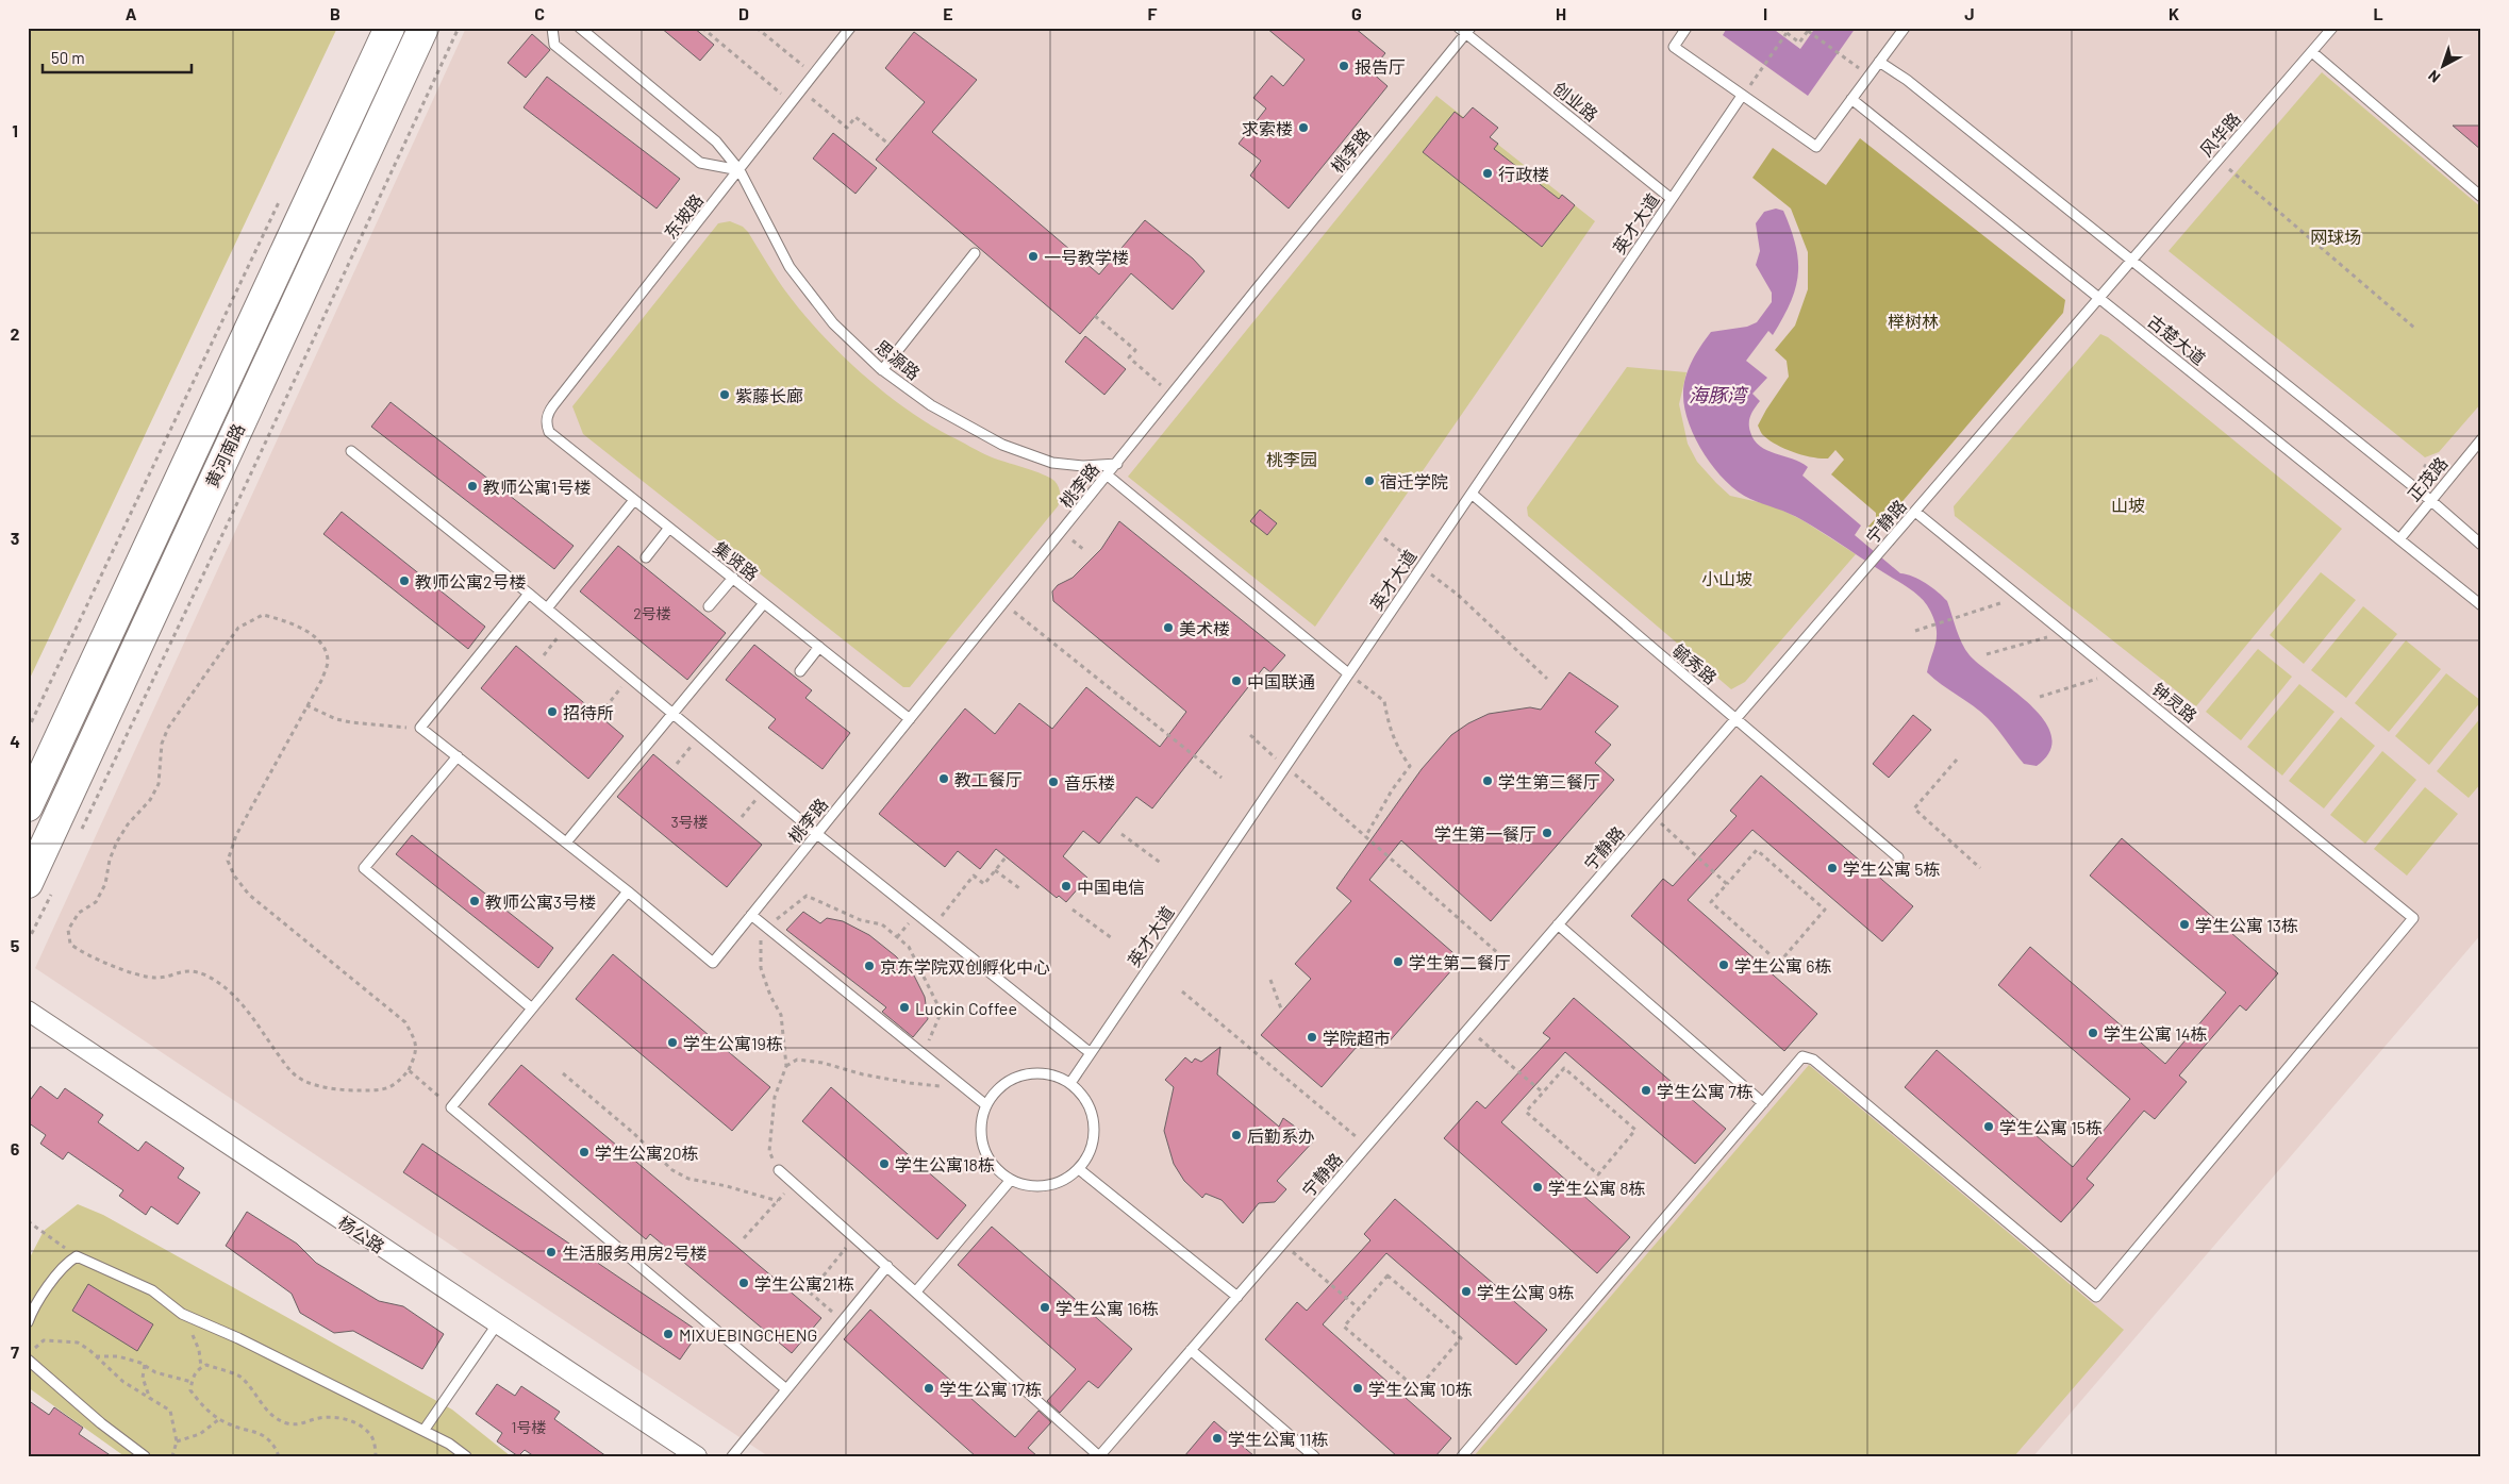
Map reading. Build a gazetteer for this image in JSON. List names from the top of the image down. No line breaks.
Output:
{"streets":{"main road":["黄河南路"],"street":["杨公路"],"lane":["创业路","风华路","桃李路","东坡路","英才大道","古楚大道","思源路","正茂路","宁静路","集贤路","毓秀路","钟灵路"]},"crossings":[["创业路","桃李路"],["创业路","英才大道"],["风华路","古楚大道"],["风华路","宁静路"],["桃李路","思源路"],["桃李路","集贤路"],["东坡路","思源路"],["东坡路","集贤路"],["英才大道","毓秀路"],["古楚大道","正茂路"],["古楚大道","宁静路"],["宁静路","毓秀路"],["宁静路","钟灵路"]],"water":["海豚湾"],"parks":["网球场","榉树林","桃李园","山坡","小山坡"],"places":["报告厅","求索楼","行政楼","一号教学楼","紫藤长廊","宿迁学院","教师公寓1号楼","教师公寓2号楼","美术楼","中国联通","招待所","教工餐厅","学生第三餐厅","音乐楼","学生第一餐厅","学生公寓 5栋","中国电信","教师公寓3号楼","学生公寓 13栋","学生第二餐厅","学生公寓 6栋","京东学院双创孵化中心","Luckin Coffee","学生公寓 14栋","学院超市","学生公寓19栋","学生公寓 7栋","学生公寓 15栋","后勤系办","学生公寓20栋","学生公寓18栋","学生公寓 8栋","生活服务用房2号楼","学生公寓21栋","学生公寓 9栋","学生公寓 16栋","MIXUEBINGCHENG","学生公寓 17栋","学生公寓 10栋","学生公寓 11栋"],"house_numbers":["2号楼","3号楼","1号楼"],"scale_bar":"50 m","north":"bottom left","grid":{"columns":["A","B","C","D","E","F","G","H","I","J","K","L"],"rows":["1","2","3","4","5","6","7"]}}
